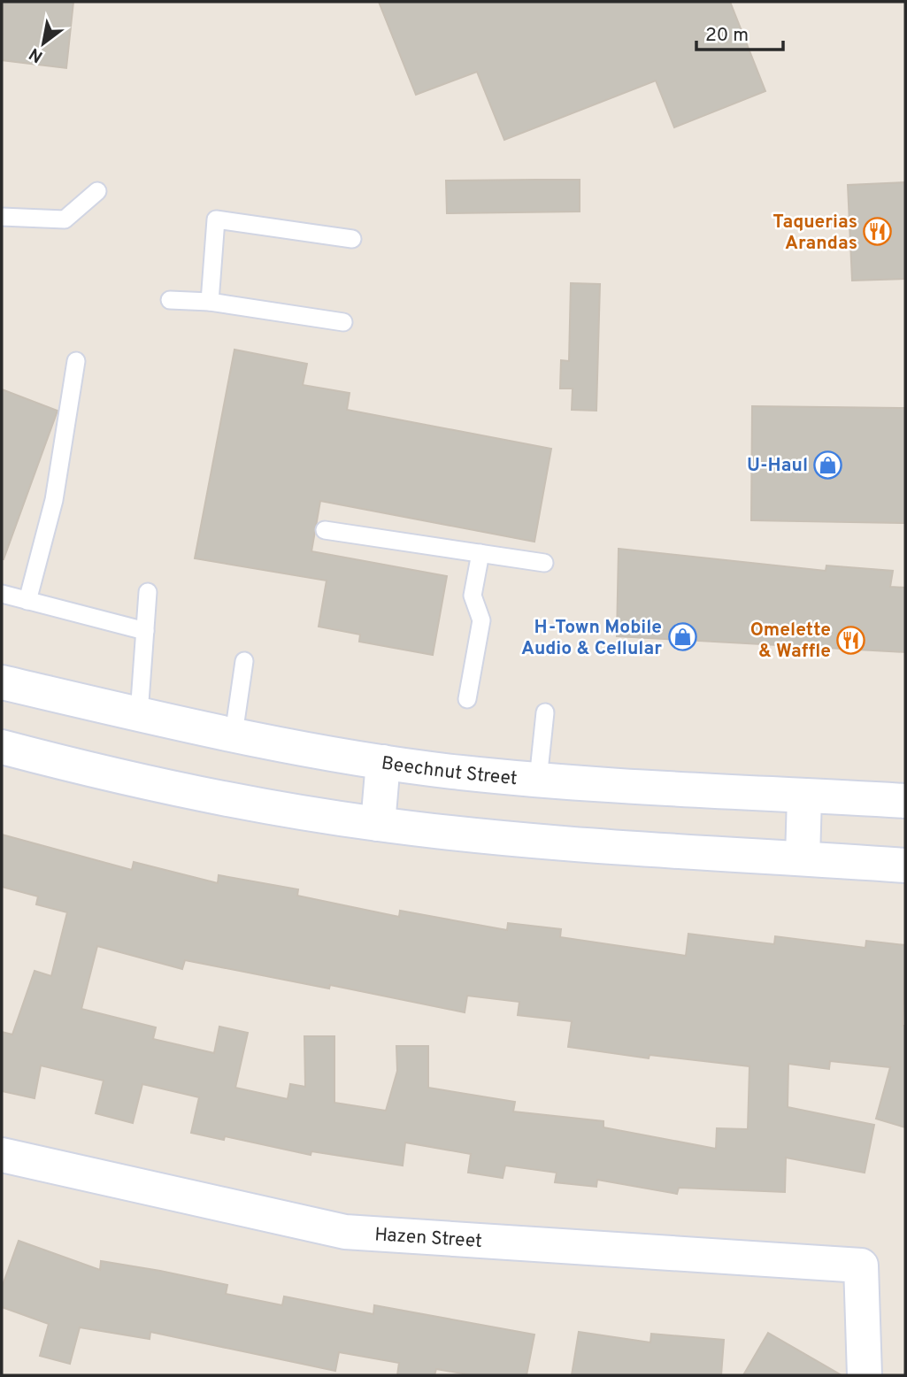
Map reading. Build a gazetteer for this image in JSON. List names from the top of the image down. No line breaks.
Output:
{"streets":{"main road":["Beechnut Street","Hazen Street"]},"places":{"restaurant":["Taquerias Arandas","Omelette & Waffle"],"shop":["U-Haul","H-Town Mobile Audio & Cellular"]},"scale_bar":"20 m","north":"bottom left"}
